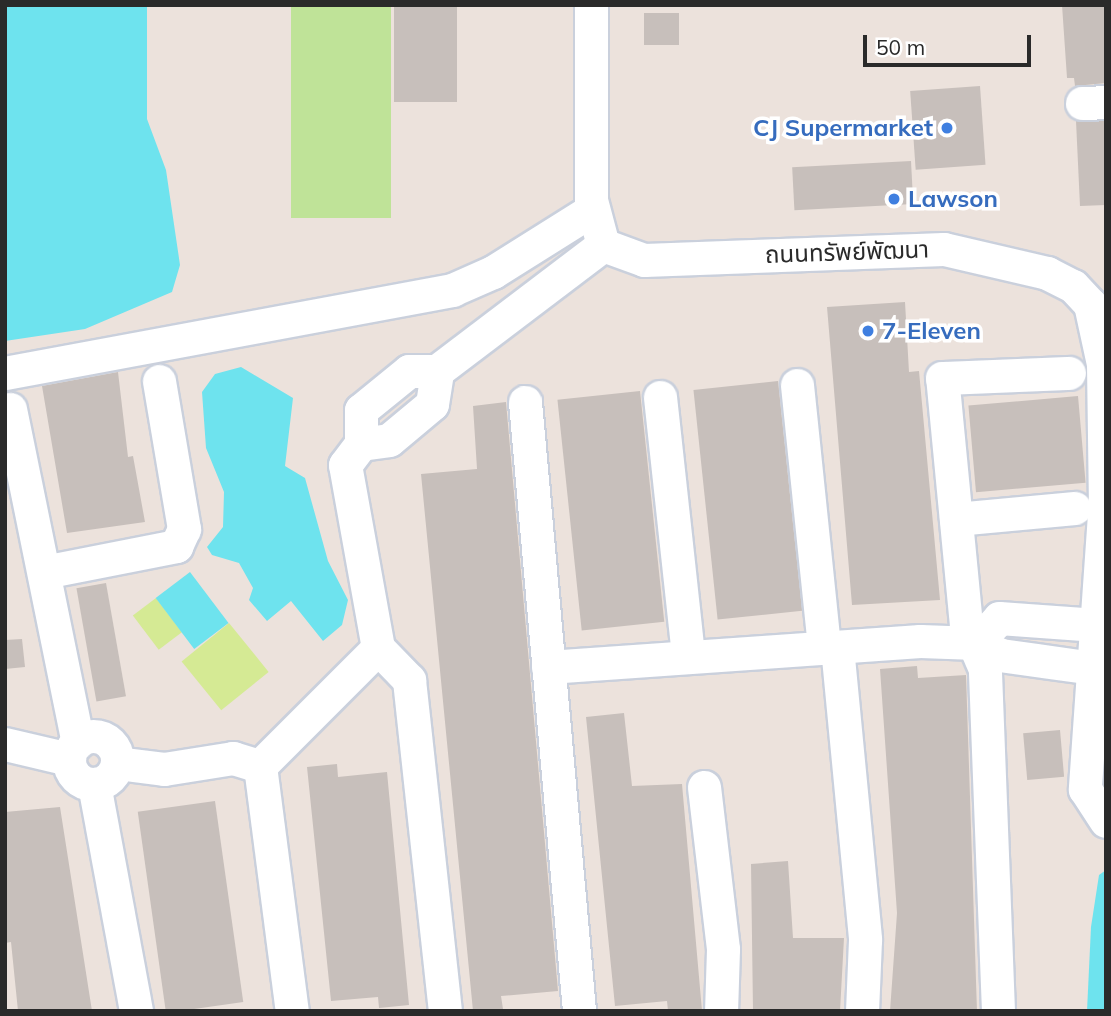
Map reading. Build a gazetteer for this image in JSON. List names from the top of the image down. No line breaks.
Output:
{"streets":{"street":["ถนนทรัพย์พัฒนา"]},"places":["CJ Supermarket","Lawson","7-Eleven"],"scale_bar":"50 m"}
